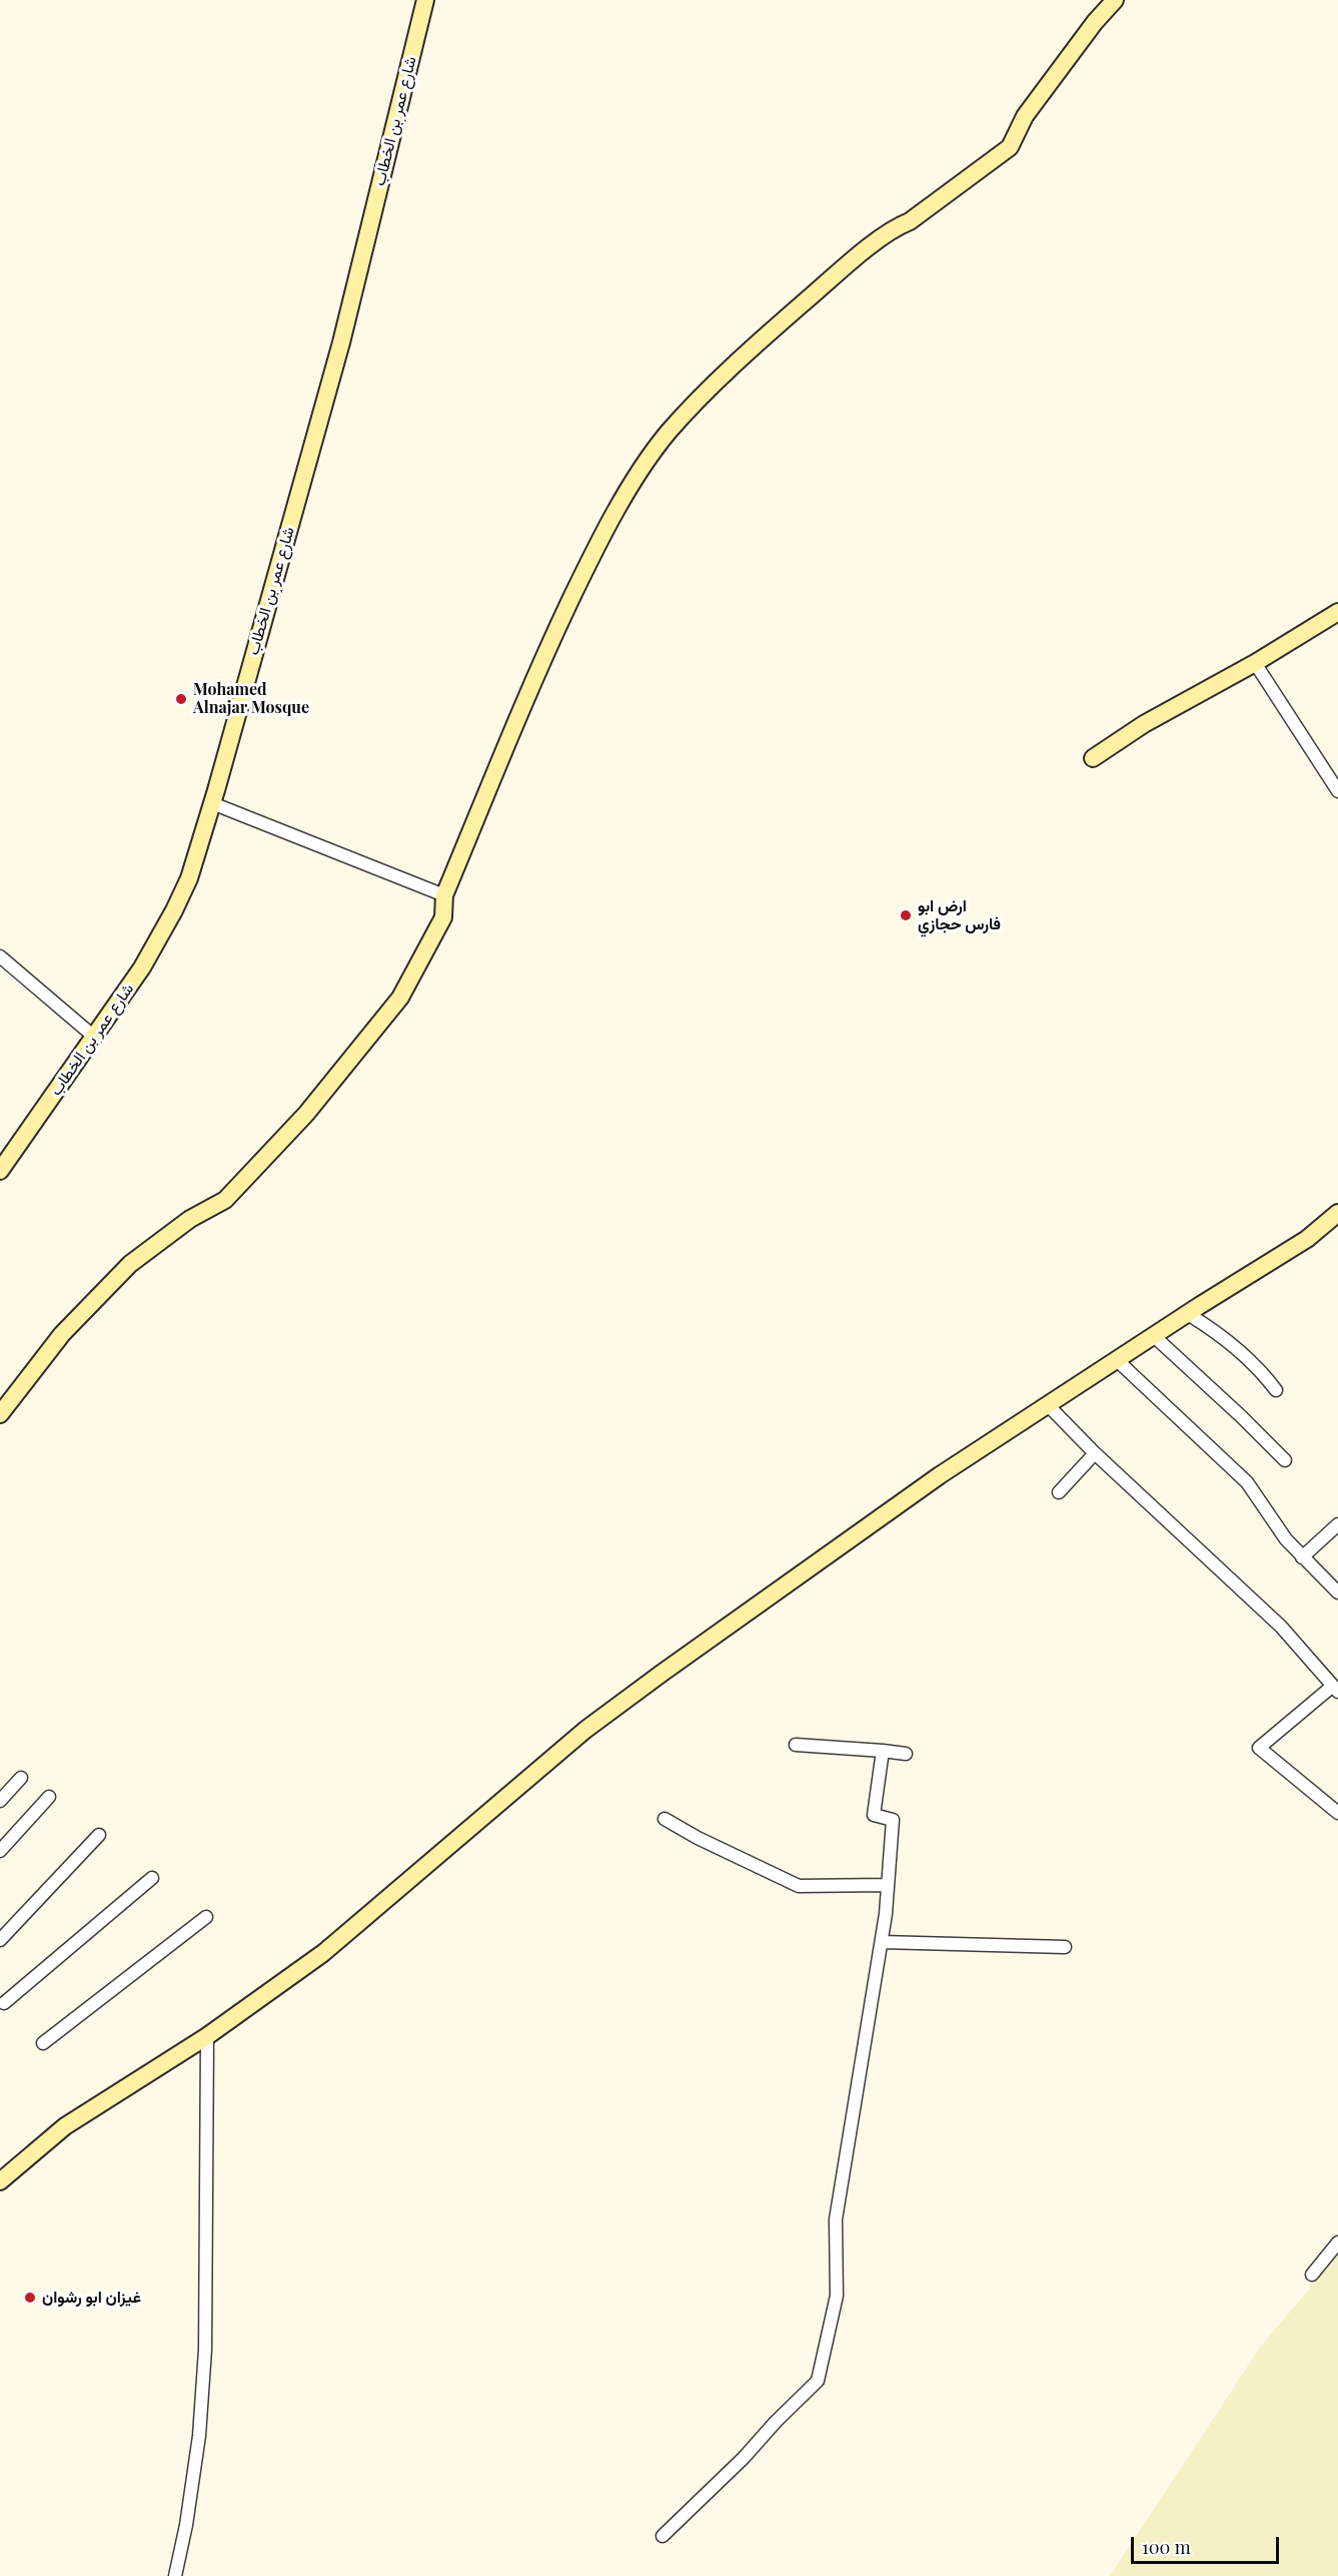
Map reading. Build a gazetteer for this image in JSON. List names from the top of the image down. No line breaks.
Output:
{"streets":{"street":["شارع عمر بن الخطاب"]},"places":["Mohamed Alnajar Mosque","ارض ابو فارس حجازي","غيزان ابو رشوان"],"scale_bar":"100 m"}
